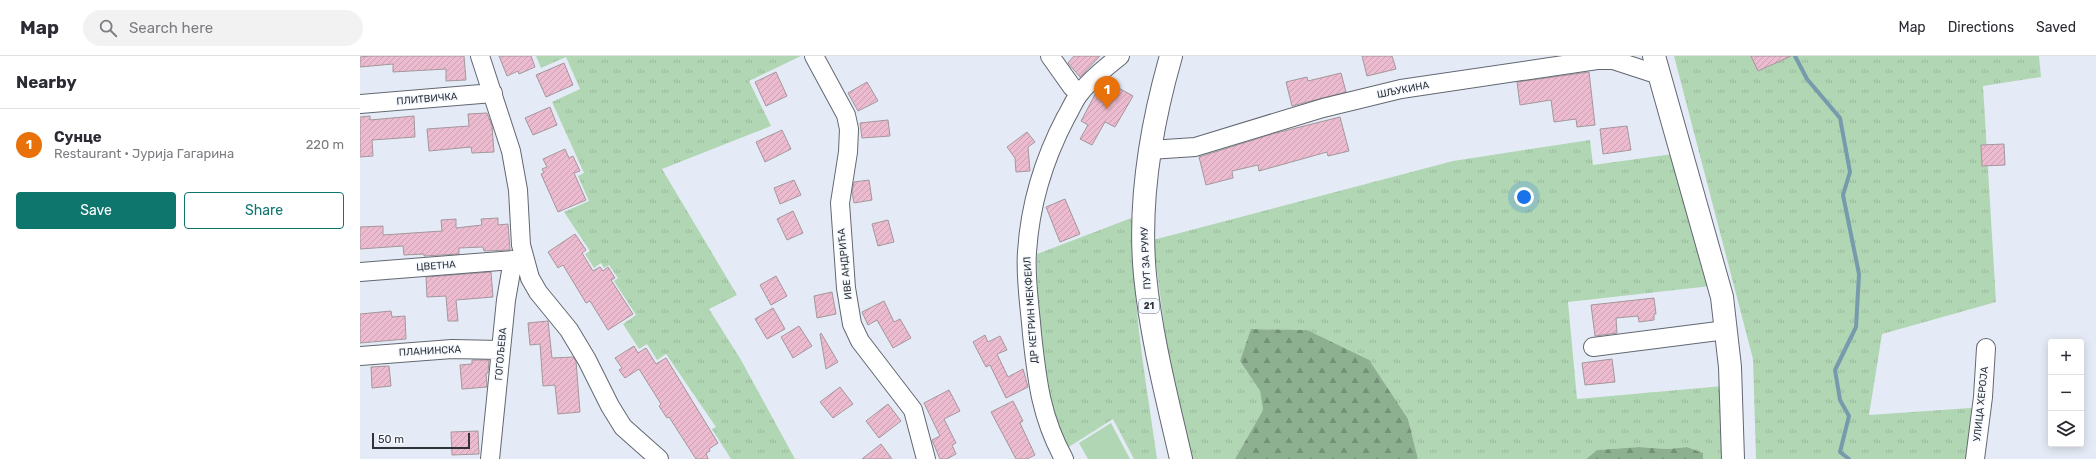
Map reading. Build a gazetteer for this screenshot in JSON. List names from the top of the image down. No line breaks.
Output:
{"streets":{"main road":["ПУТ ЗА РУМУ","21"],"street":["ШЉУКИНА","ПЛИТВИЧКА","ИВЕ АНДРИЋА","ЦВЕТНА","ДР КЕТРИН МЕКФЕИЛ","ПЛАНИНСКА","ГОГОЉЕВА","УЛИЦА ХЕРОЈА"]},"crossings":[["ШЉУКИНА","ПУТ ЗА РУМУ"],["ЦВЕТНА","ГОГОЉЕВА"],["ПЛАНИНСКА","ГОГОЉЕВА"]],"scale_bar":"50 m","page":{"header":"Map","search":"Search here","nav":["Map","Directions","Saved"],"heading":"Nearby","pins":"1","list":[{"mark":"1","name":"Сунце","note":"Restaurant · Јурија Гагарина","value":"220 m"}],"buttons":["Save","Share"],"map_buttons":["+","−"],"scale":"50 m"}}
